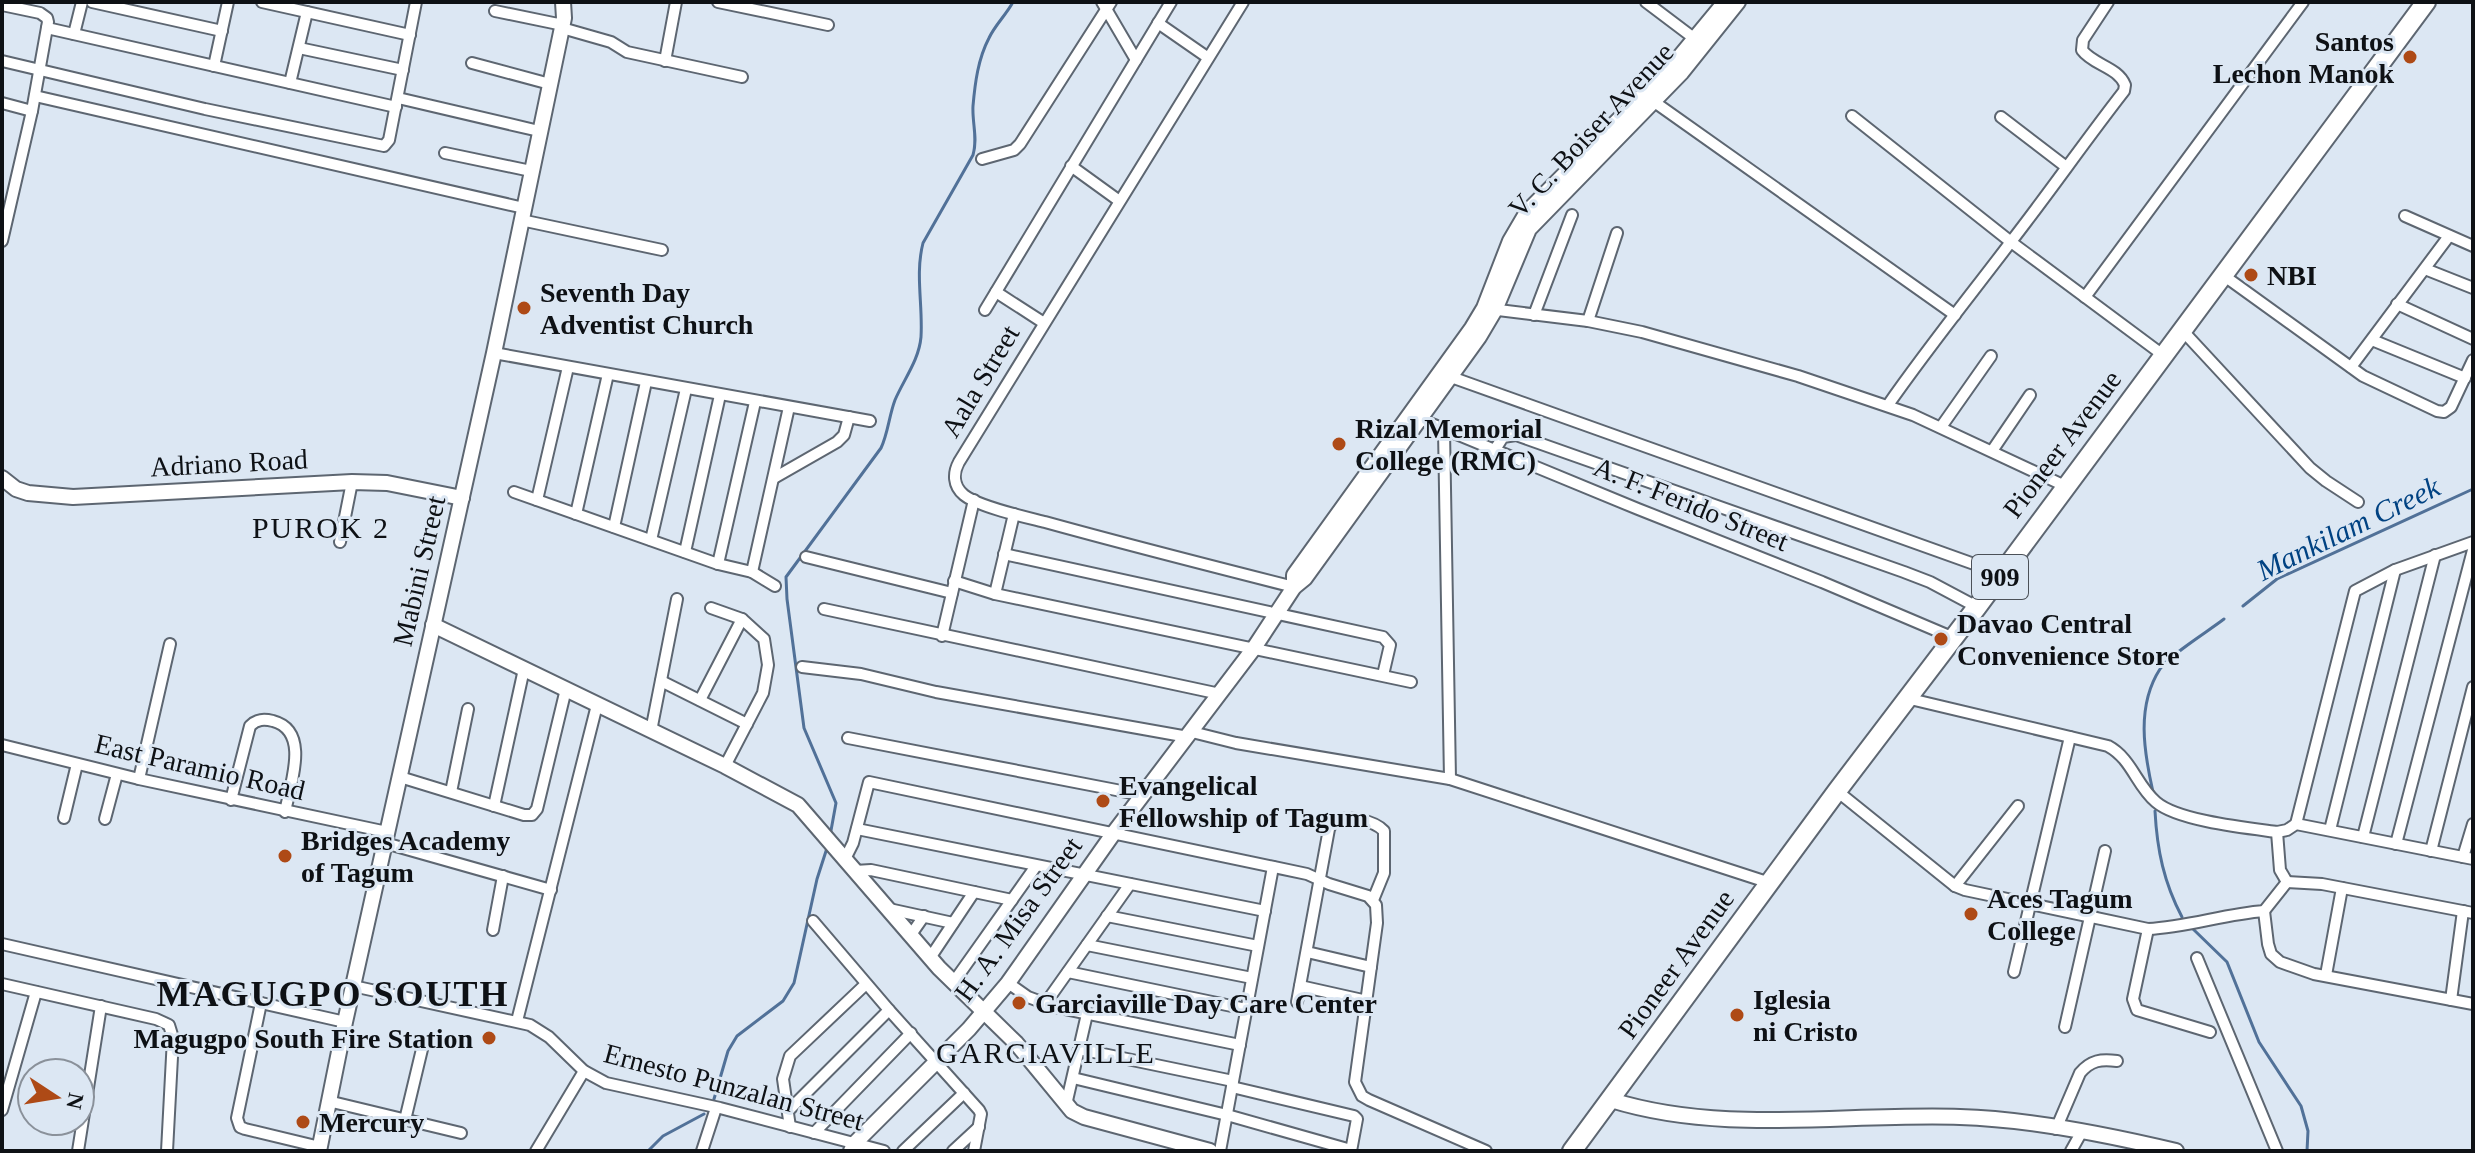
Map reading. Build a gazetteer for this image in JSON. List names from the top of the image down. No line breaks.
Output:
{"streets":{"highway":["Pioneer Avenue","909"],"street":["V. C. Boiser Avenue","Aala Street","Adriano Road","A. F. Ferido Street","Mabini Street","East Paramio Road","H. A. Misa Street","Ernesto Punzalan Street"]},"crossings":[["V. C. Boiser Avenue","A. F. Ferido Street"],["V. C. Boiser Avenue","H. A. Misa Street"],["Pioneer Avenue","A. F. Ferido Street"],["Adriano Road","Mabini Street"],["Mabini Street","East Paramio Road"],["Mabini Street","Ernesto Punzalan Street"],["H. A. Misa Street","Ernesto Punzalan Street"]],"districts":["PUROK 2","MAGUGPO SOUTH","GARCIAVILLE"],"water":["Mankilam Creek"],"places":["Santos Lechon Manok","NBI","Seventh Day Adventist Church","Rizal Memorial College (RMC)","Davao Central Convenience Store","Evangelical Fellowship of Tagum","Bridges Academy of Tagum","Aces Tagum College","Garciaville Day Care Center","Iglesia ni Cristo","Magugpo South Fire Station","Mercury"],"north":"right"}
